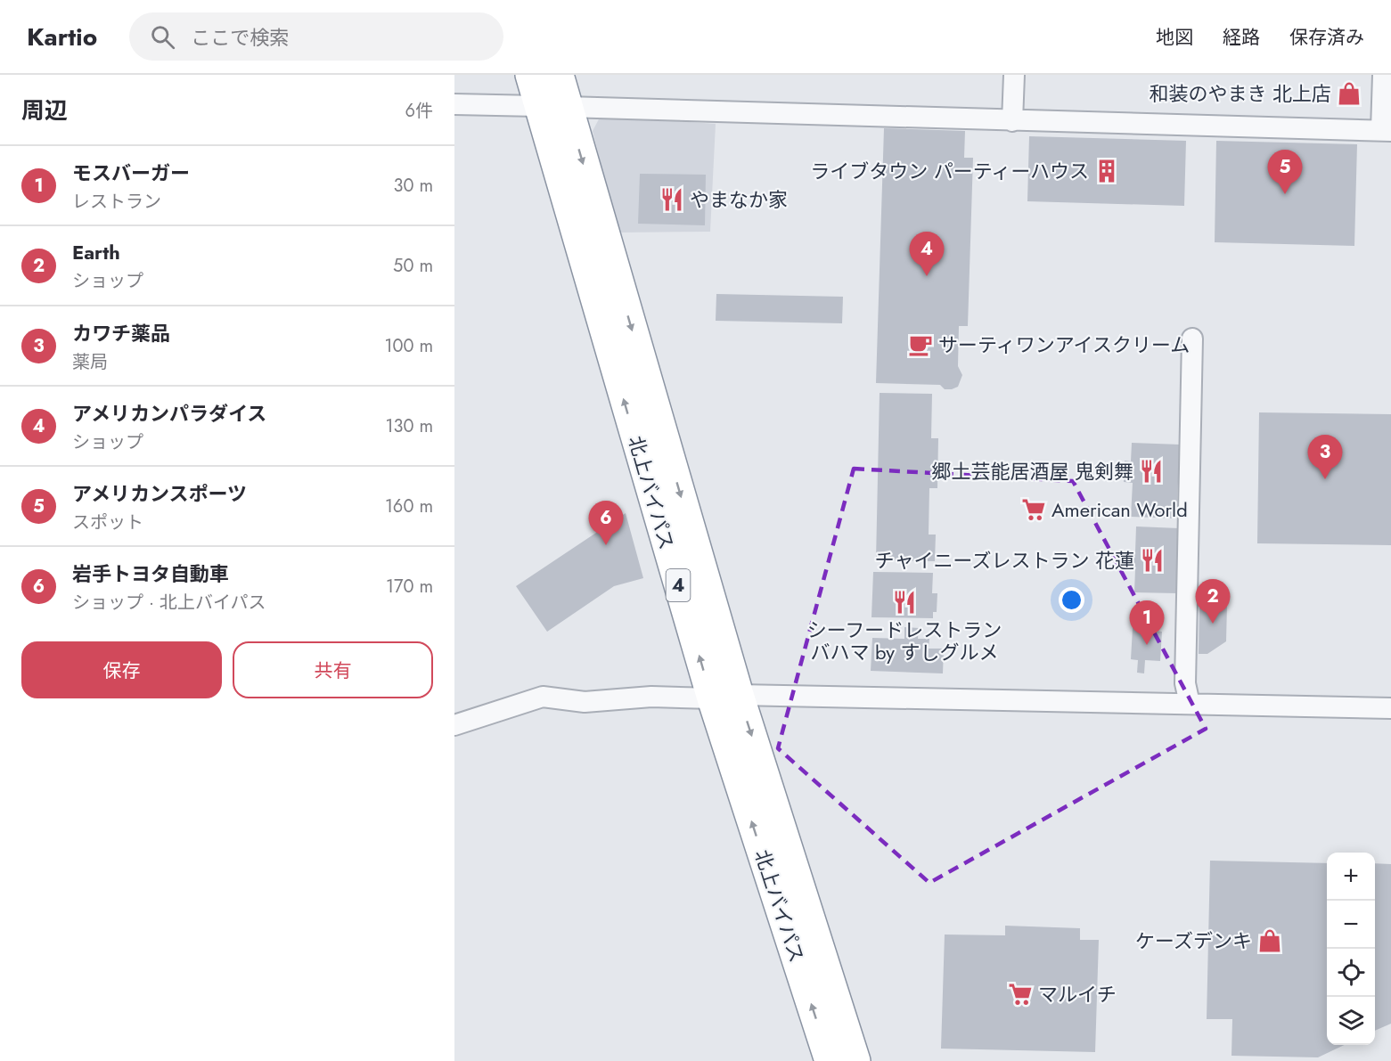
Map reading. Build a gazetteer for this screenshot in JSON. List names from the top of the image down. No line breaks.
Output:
{"streets":{"highway":["北上バイパス","4"]},"places":{"shop":["和装のやまき 北上店","ケーズデンキ"],"building":["ライブタウン パーティーハウス"],"restaurant":["やまなか家","郷土芸能居酒屋 鬼剣舞","チャイニーズレストラン 花蓮","シーフードレストラン バハマ by すしグルメ"],"cafe":["サーティワンアイスクリーム"],"supermarket":["American World","マルイチ"]},"page":{"header":"Kartio","search":"ここで検索","nav":["地図","経路","保存済み"],"heading":["周辺","6件"],"list":[{"mark":"1","name":"モスバーガー","note":"レストラン","value":"30 m"},{"mark":"2","name":"Earth","note":"ショップ","value":"50 m"},{"mark":"3","name":"カワチ薬品","note":"薬局","value":"100 m"},{"mark":"4","name":"アメリカンパラダイス","note":"ショップ","value":"130 m"},{"mark":"5","name":"アメリカンスポーツ","note":"スポット","value":"160 m"},{"mark":"6","name":"岩手トヨタ自動車","note":"ショップ · 北上バイパス","value":"170 m"}],"pins":["5","4","3","6","2","1"],"buttons":["保存","共有"],"map_buttons":["+","−"]}}
